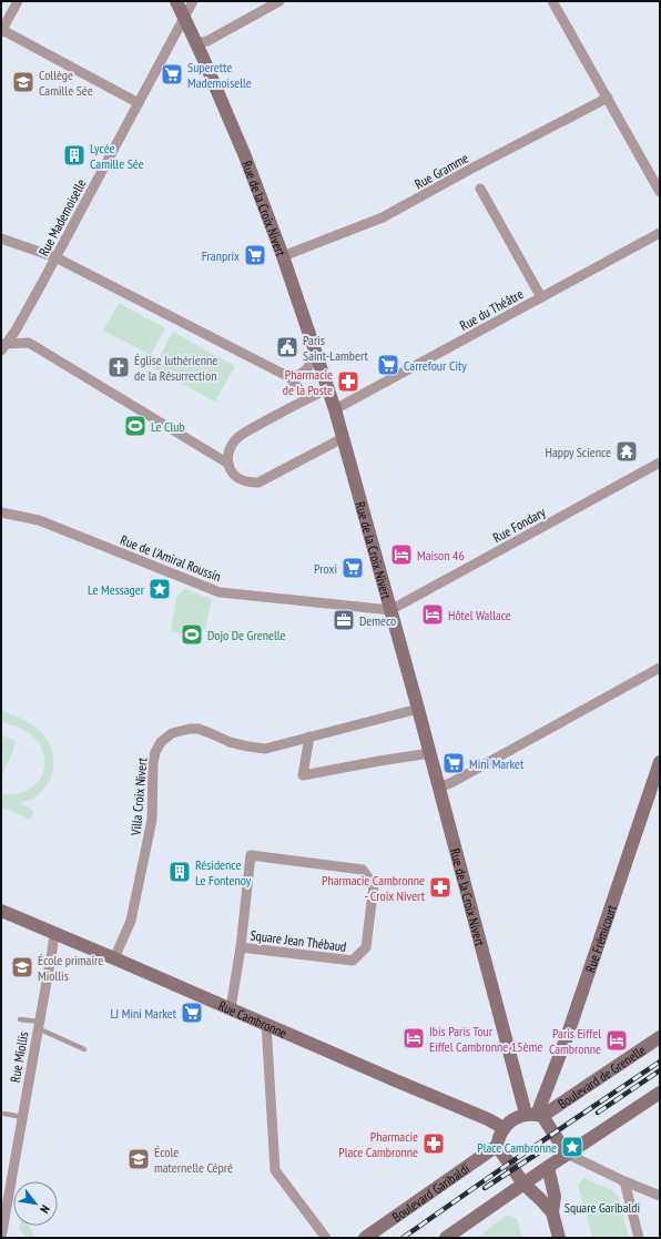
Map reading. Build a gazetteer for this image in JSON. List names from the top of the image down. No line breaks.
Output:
{"streets":{"street":["Rue Gramme","Rue de la Croix Nivert","Rue Mademoiselle","Rue du Théâtre","Rue Fondary","Rue de l'Amiral Roussin","Villa Croix Nivert","Rue Frémicourt","Square Jean Thébaud","Rue Cambronne","Rue Miollis","Boulevard de Grenelle","Boulevard Garibaldi"]},"crossings":[["Rue Gramme","Rue de la Croix Nivert"],["Rue de la Croix Nivert","Rue Mademoiselle"],["Rue de la Croix Nivert","Rue du Théâtre"],["Rue de la Croix Nivert","Rue Fondary"],["Rue de la Croix Nivert","Rue de l'Amiral Roussin"],["Rue de la Croix Nivert","Villa Croix Nivert"],["Rue de la Croix Nivert","Rue Frémicourt"],["Rue de la Croix Nivert","Boulevard de Grenelle"],["Rue Fondary","Rue de l'Amiral Roussin"],["Villa Croix Nivert","Rue Cambronne"],["Rue Frémicourt","Boulevard de Grenelle"],["Rue Cambronne","Rue Miollis"]],"parks":["Square Garibaldi"],"places":{"supermarket":["Superette Mademoiselle","Franprix","Carrefour City","Proxi","Mini Market","LJ Mini Market"],"school or university":["Collège Camille Sée","École primaire Miollis","École maternelle Cépré"],"building":["Lycée Camille Sée","Résidence Le Fontenoy"],"public building":["Paris Saint-Lambert"],"church":["Église luthérienne de la Résurrection"],"pharmacy":["Pharmacie de la Poste","Pharmacie Cambronne - Croix Nivert","Pharmacie Place Cambronne"],"sports":["Le Club","Dojo De Grenelle"],"temple":["Happy Science"],"hotel":["Maison 46","Hôtel Wallace","Ibis Paris Tour Eiffel Cambronne 15ème","Paris Eiffel Cambronne"],"place":["Le Messager","Place Cambronne"],"office":["Demeco"]},"north":"bottom right"}
